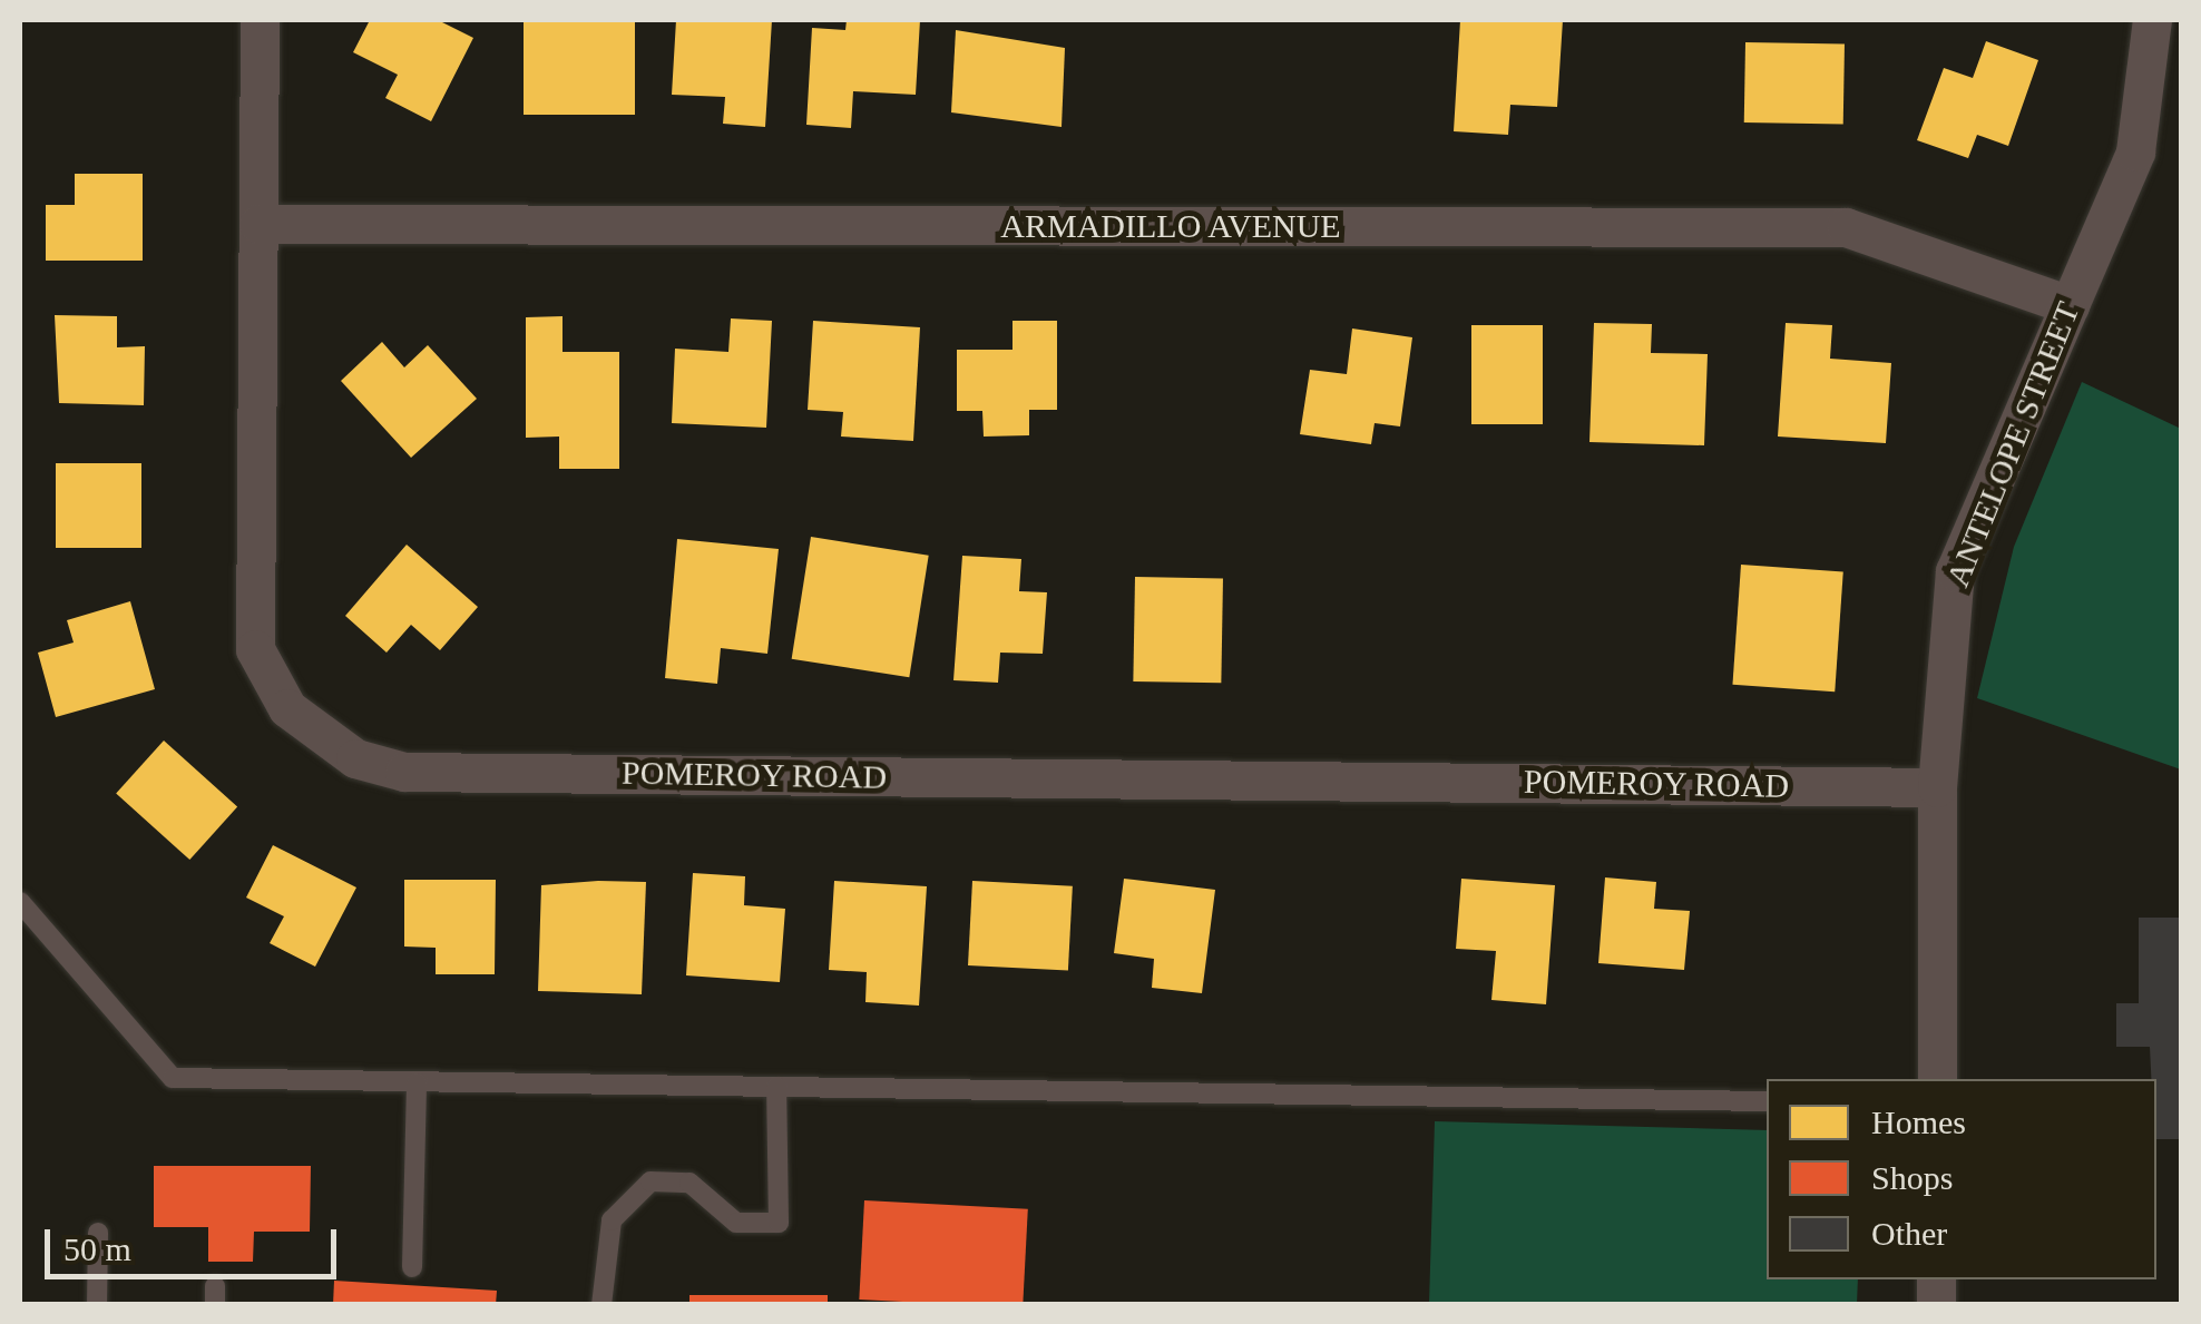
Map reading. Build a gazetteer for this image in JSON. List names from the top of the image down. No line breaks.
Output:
{"streets":{"street":["ARMADILLO AVENUE","ANTELOPE STREET","POMEROY ROAD"]},"crossings":[["ARMADILLO AVENUE","ANTELOPE STREET"],["ARMADILLO AVENUE","POMEROY ROAD"],["ANTELOPE STREET","POMEROY ROAD"]],"legend":["Homes","Shops","Other"],"scale_bar":"50 m"}
